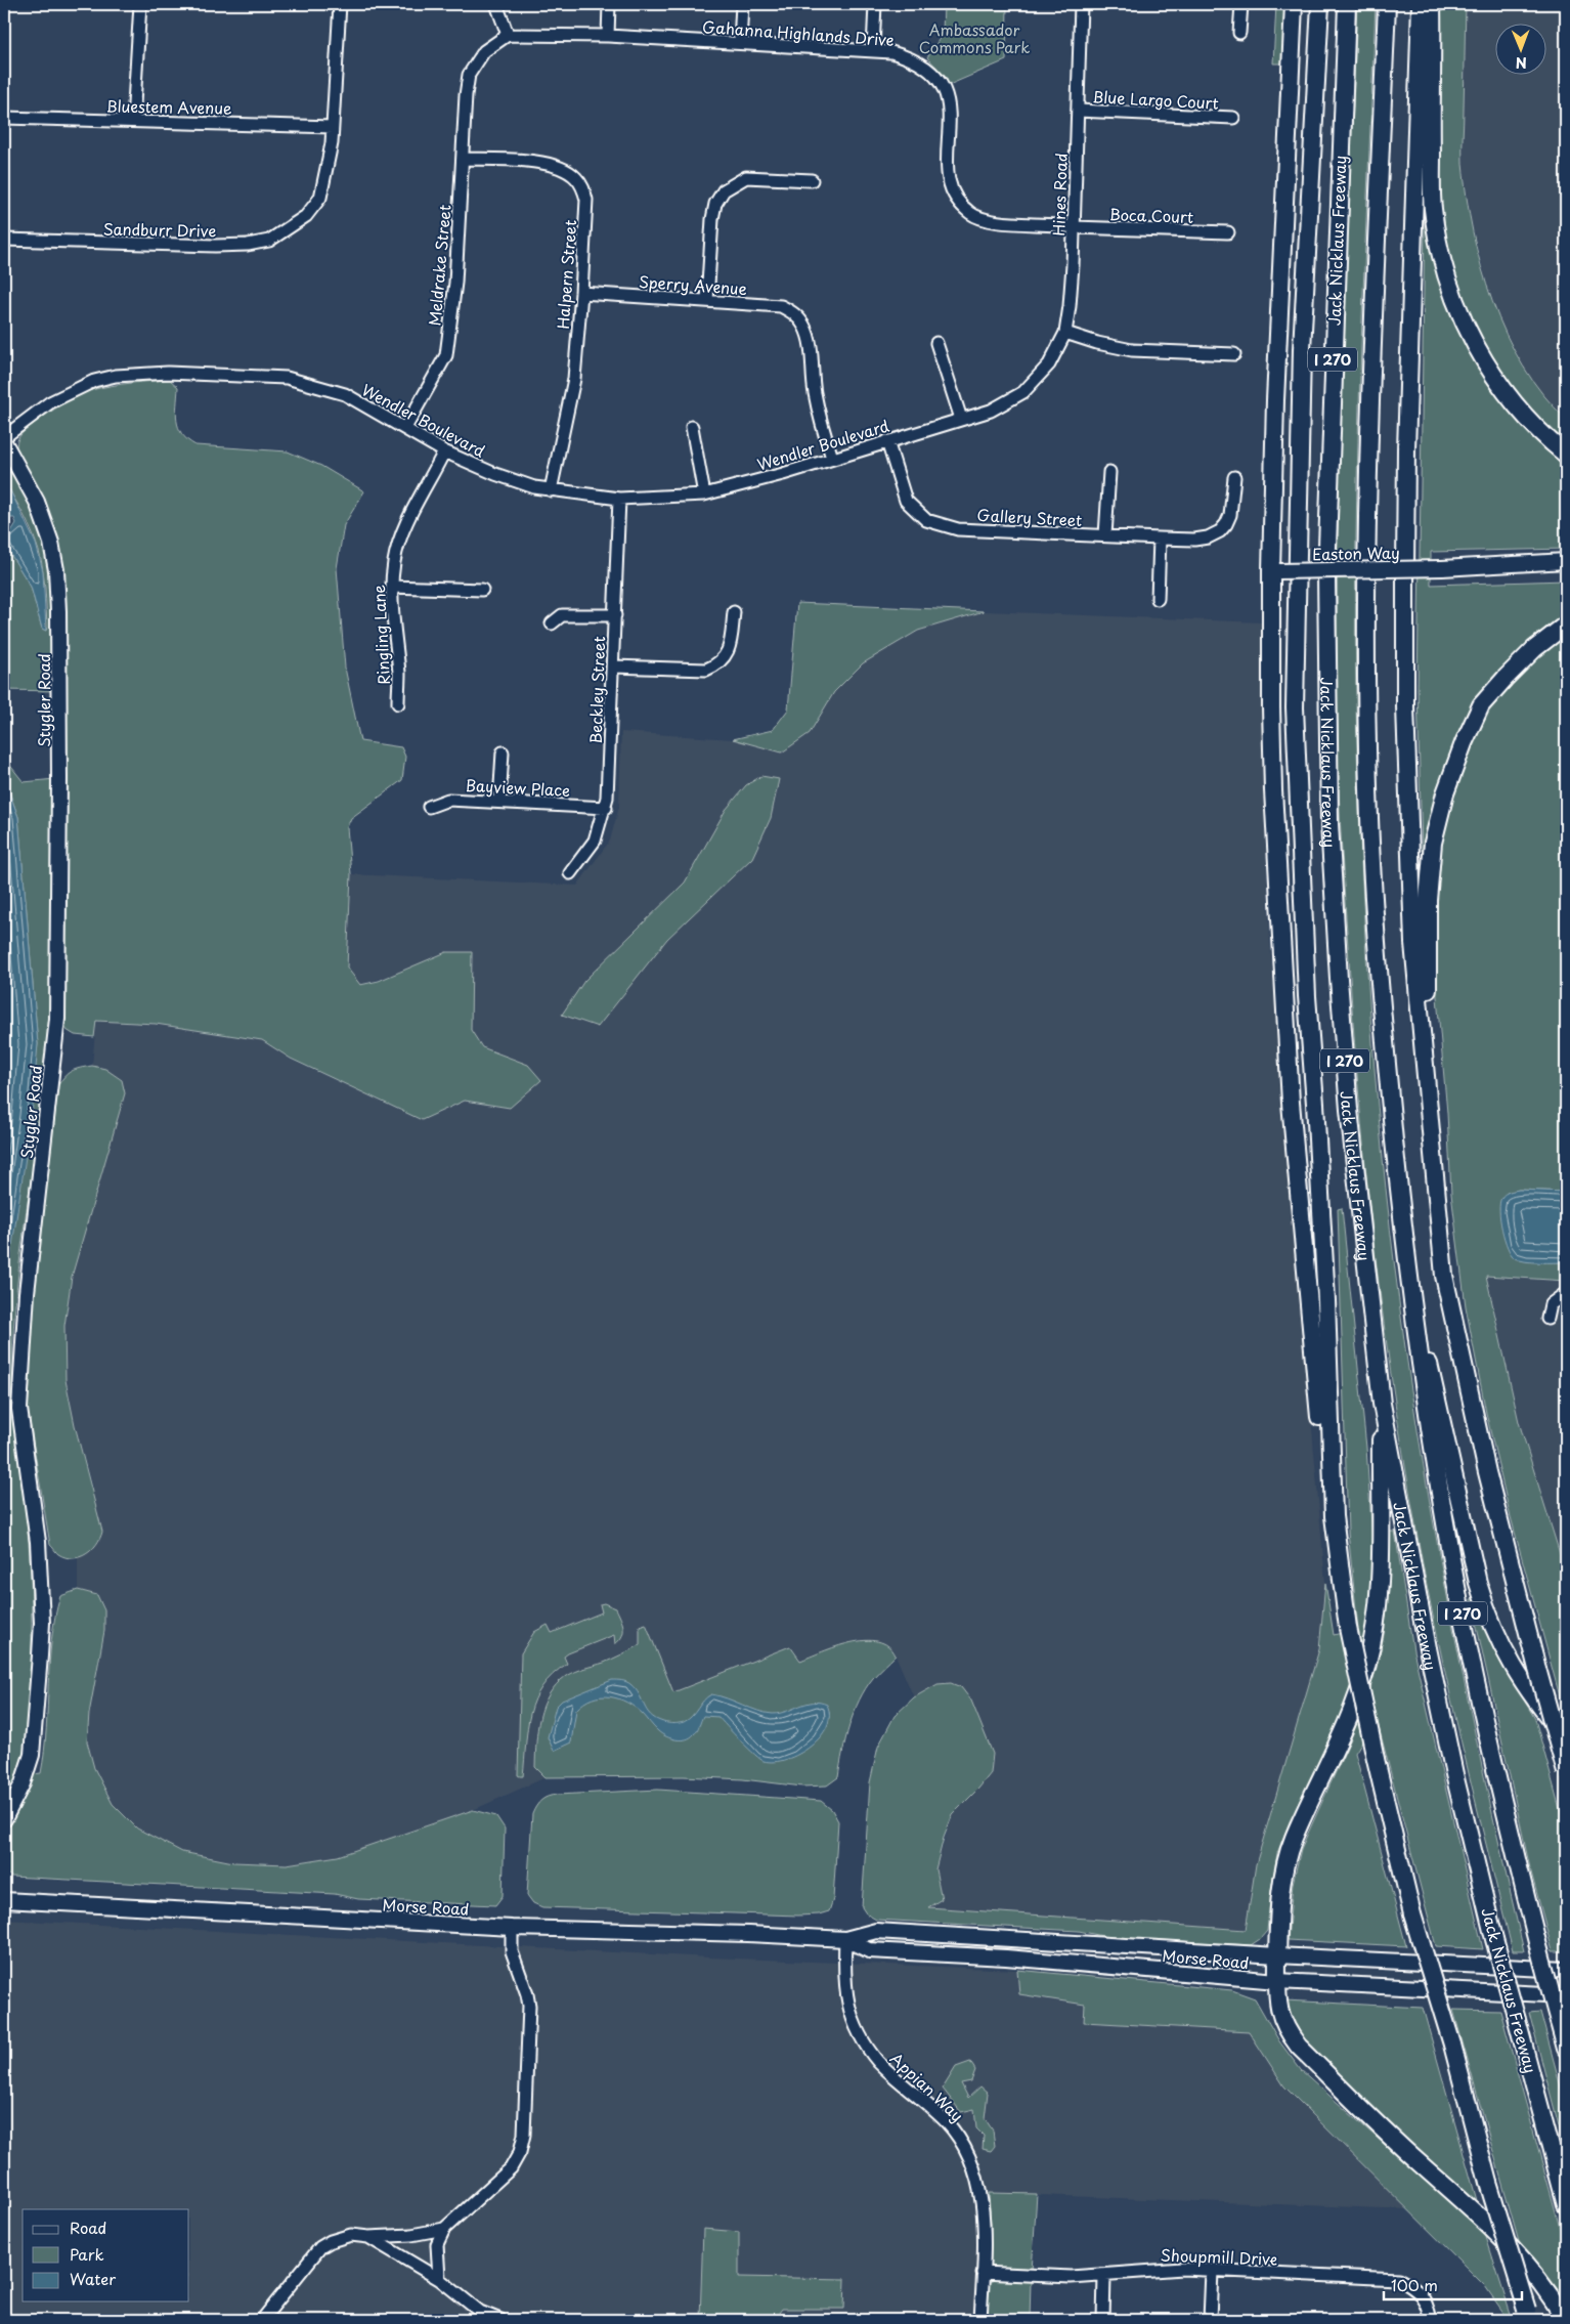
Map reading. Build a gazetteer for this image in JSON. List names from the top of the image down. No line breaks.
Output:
{"streets":{"highway":["Jack Nicklaus Freeway","I 270"],"main road":["Easton Way","Stygler Road","Morse Road"],"street":["Gahanna Highlands Drive","Blue Largo Court","Bluestem Avenue","Hines Road","Boca Court","Sandburr Drive","Meldrake Street","Halpern Street","Sperry Avenue","Wendler Boulevard","Gallery Street","Ringling Lane","Beckley Street","Bayview Place","Appian Way","Shoupmill Drive"]},"crossings":[["Gahanna Highlands Drive","Hines Road"],["Gahanna Highlands Drive","Boca Court"],["Gahanna Highlands Drive","Meldrake Street"],["Blue Largo Court","Hines Road"],["Bluestem Avenue","Sandburr Drive"],["Hines Road","Boca Court"],["Hines Road","Wendler Boulevard"],["Meldrake Street","Halpern Street"],["Meldrake Street","Wendler Boulevard"],["Halpern Street","Sperry Avenue"],["Halpern Street","Wendler Boulevard"],["Sperry Avenue","Wendler Boulevard"],["Wendler Boulevard","Gallery Street"],["Wendler Boulevard","Ringling Lane"],["Wendler Boulevard","Beckley Street"],["Beckley Street","Bayview Place"],["Morse Road","Appian Way"],["Appian Way","Shoupmill Drive"]],"parks":["Ambassador Commons Park"],"legend":["Road","Park","Water"],"scale_bar":"100 m","north":"bottom"}
